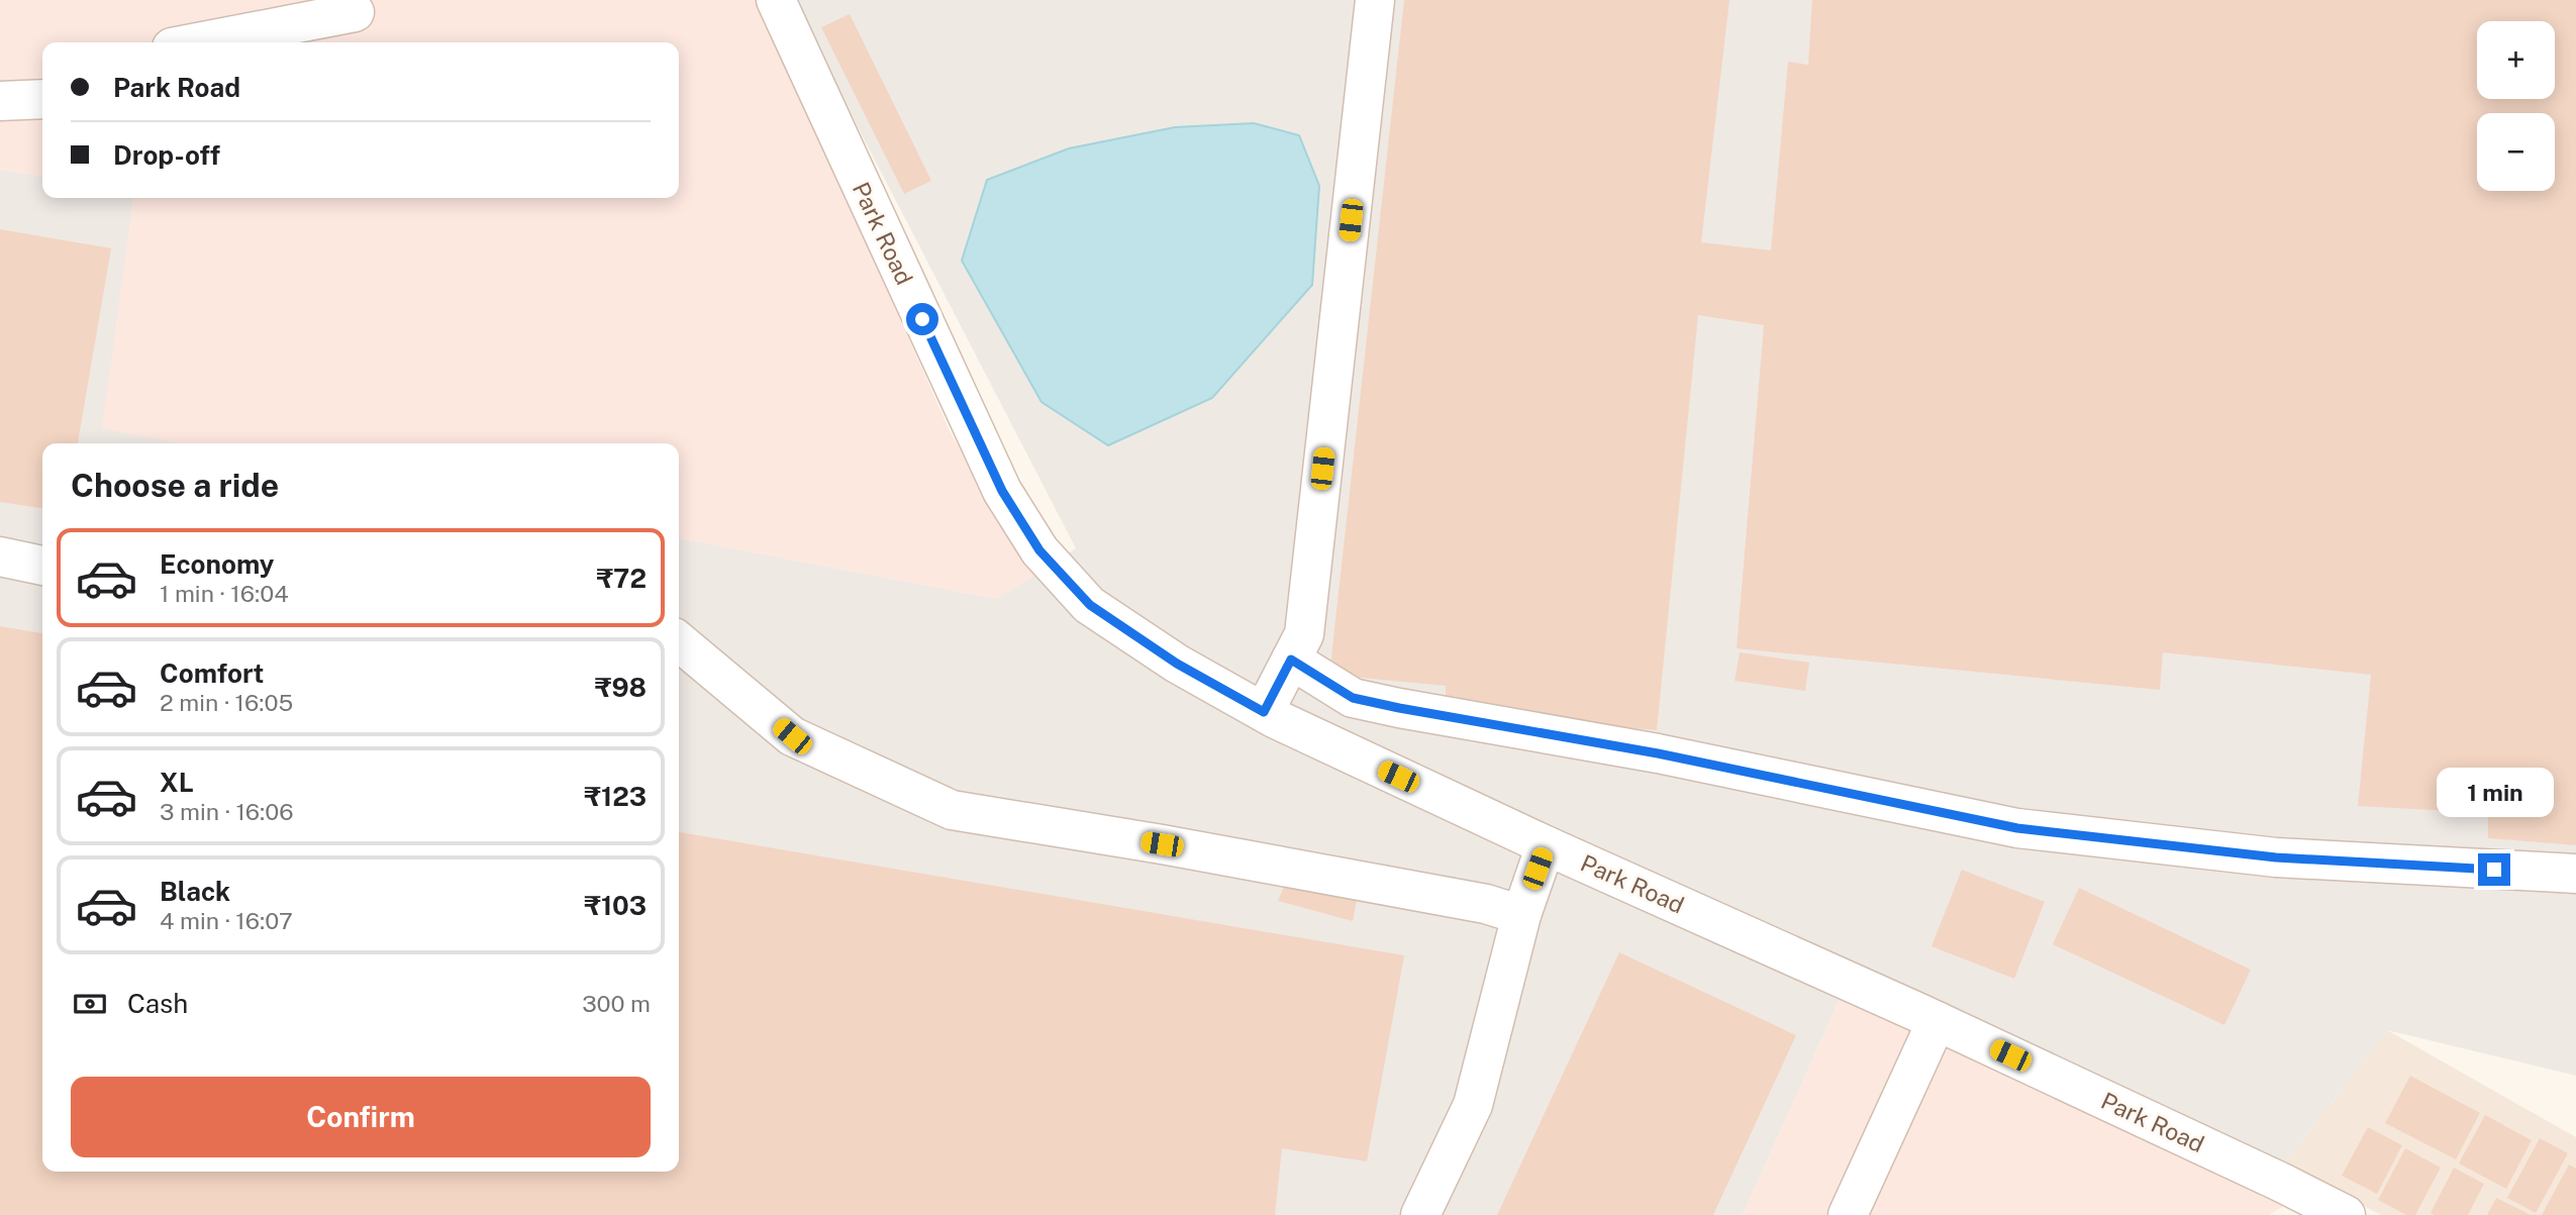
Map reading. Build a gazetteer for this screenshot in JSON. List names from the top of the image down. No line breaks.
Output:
{"streets":{"street":["Park Road"]},"page":{"map_buttons":["+","−"],"banner":["Park Road","Drop-off"],"heading":"Choose a ride","list":[{"name":"Economy","note":"1 min · 16:04","value":"₹72"},{"name":"Comfort","note":"2 min · 16:05","value":"₹98"},{"name":"XL","note":"3 min · 16:06","value":"₹123"},{"name":"Black","note":"4 min · 16:07","value":"₹103"}],"bubble":"1 min","pay":["Cash","300 m"],"buttons":"Confirm"}}
